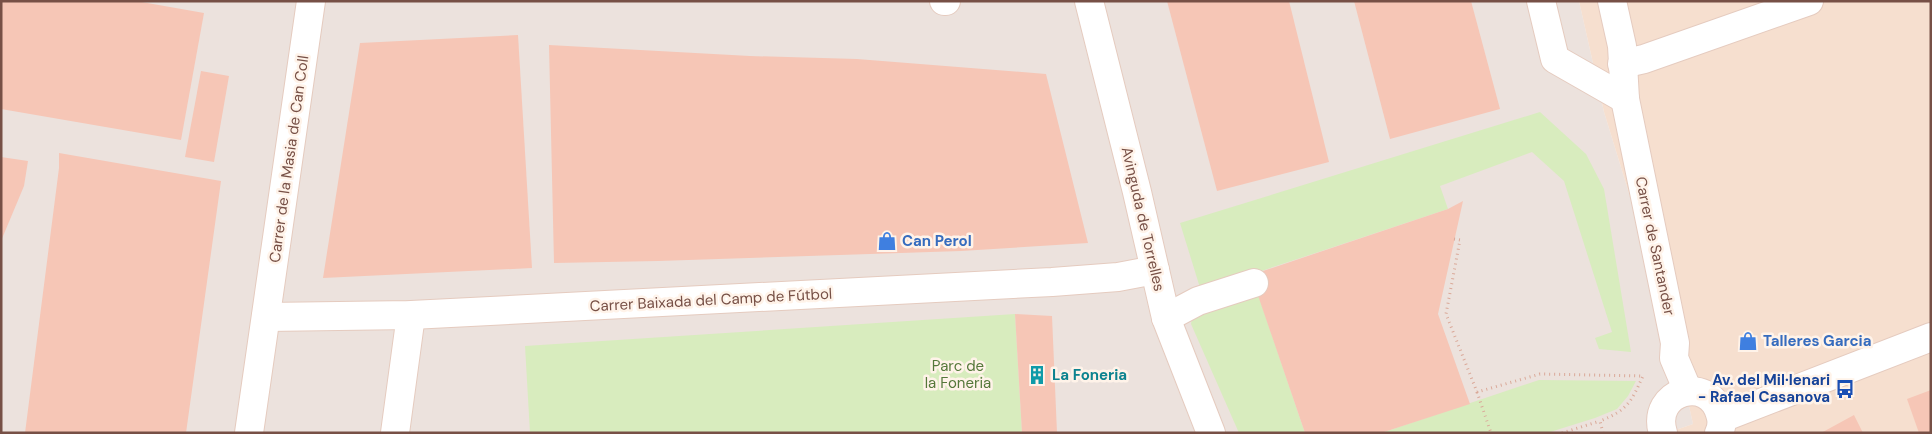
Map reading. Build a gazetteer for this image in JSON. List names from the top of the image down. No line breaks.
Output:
{"streets":{"street":["Carrer de la Masia de Can Coll","Avinguda de Torrelles","Carrer de Santander","Carrer Baixada del Camp de Fútbol"]},"crossings":[["Carrer de la Masia de Can Coll","Carrer Baixada del Camp de Fútbol"],["Avinguda de Torrelles","Carrer Baixada del Camp de Fútbol"]],"parks":["Parc de la Foneria"],"places":{"shop":["Can Perol","Talleres Garcia"],"building":["La Foneria"],"bus stop":["Av. del Mil·lenari - Rafael Casanova"]}}
